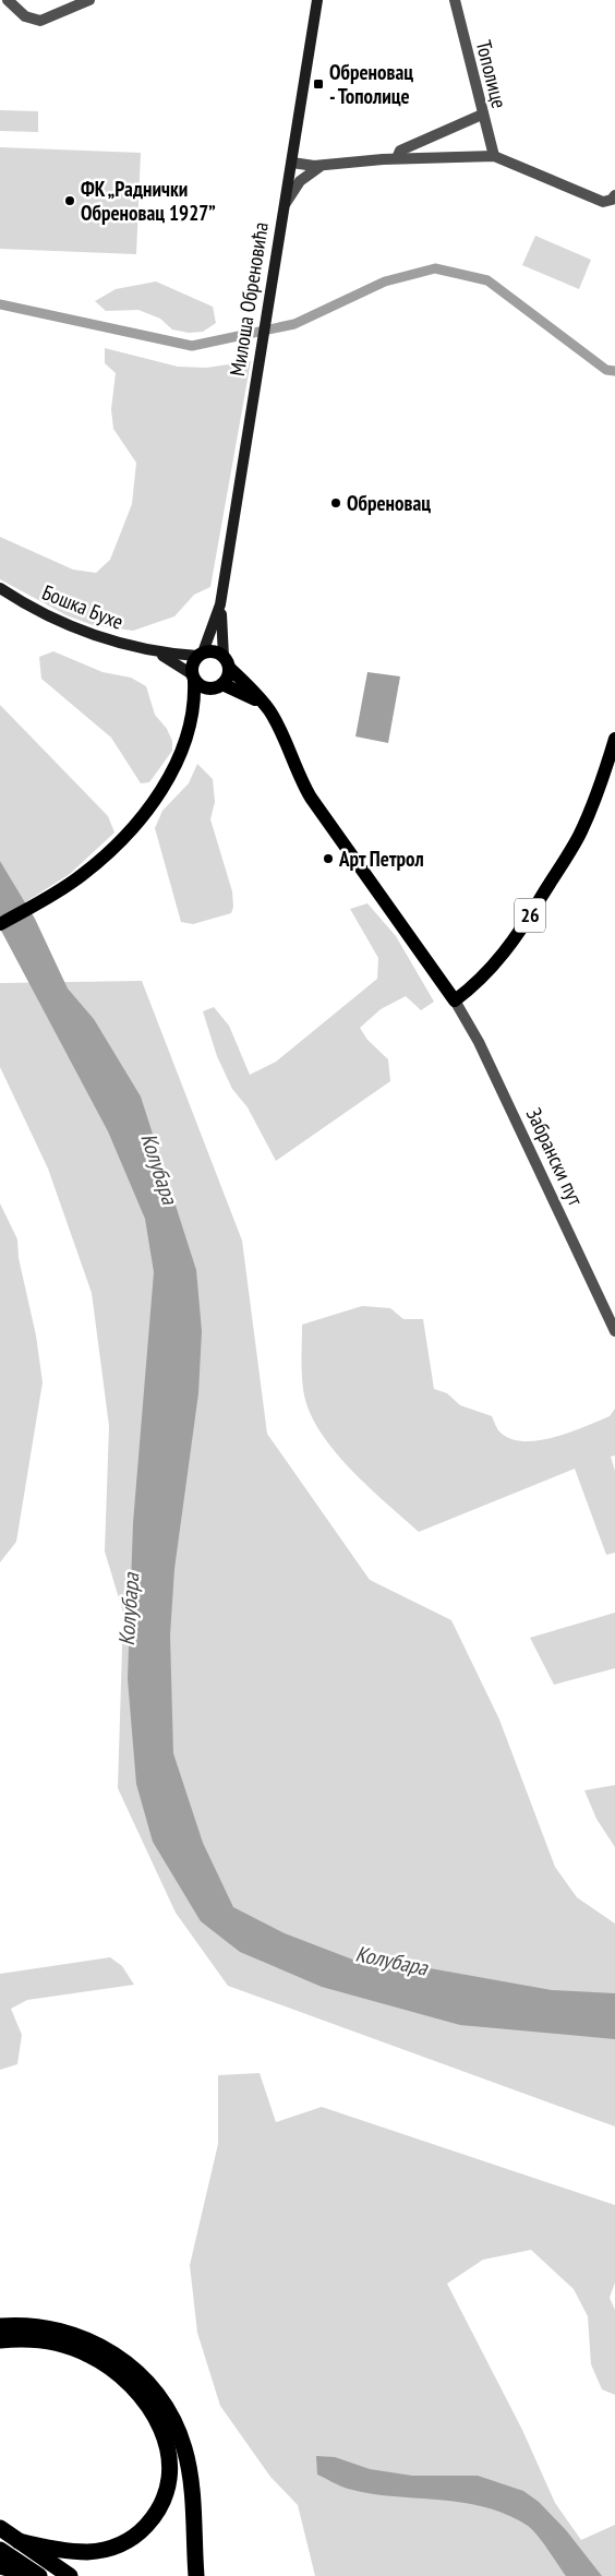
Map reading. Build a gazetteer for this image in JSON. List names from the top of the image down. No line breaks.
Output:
{"streets":{"main road":["26"],"street":["Тополице","Милоша Обреновића","Бошка Бухе","Забрански пут"]},"crossings":[["Милоша Обреновића","Бошка Бухе"],["26","Забрански пут"]],"water":["Колубара"],"places":{"transit":["Обреновац - Тополице"],"other":["ФК „Раднички Обреновац 1927”","Обреновац","Арт Петрол"]}}
